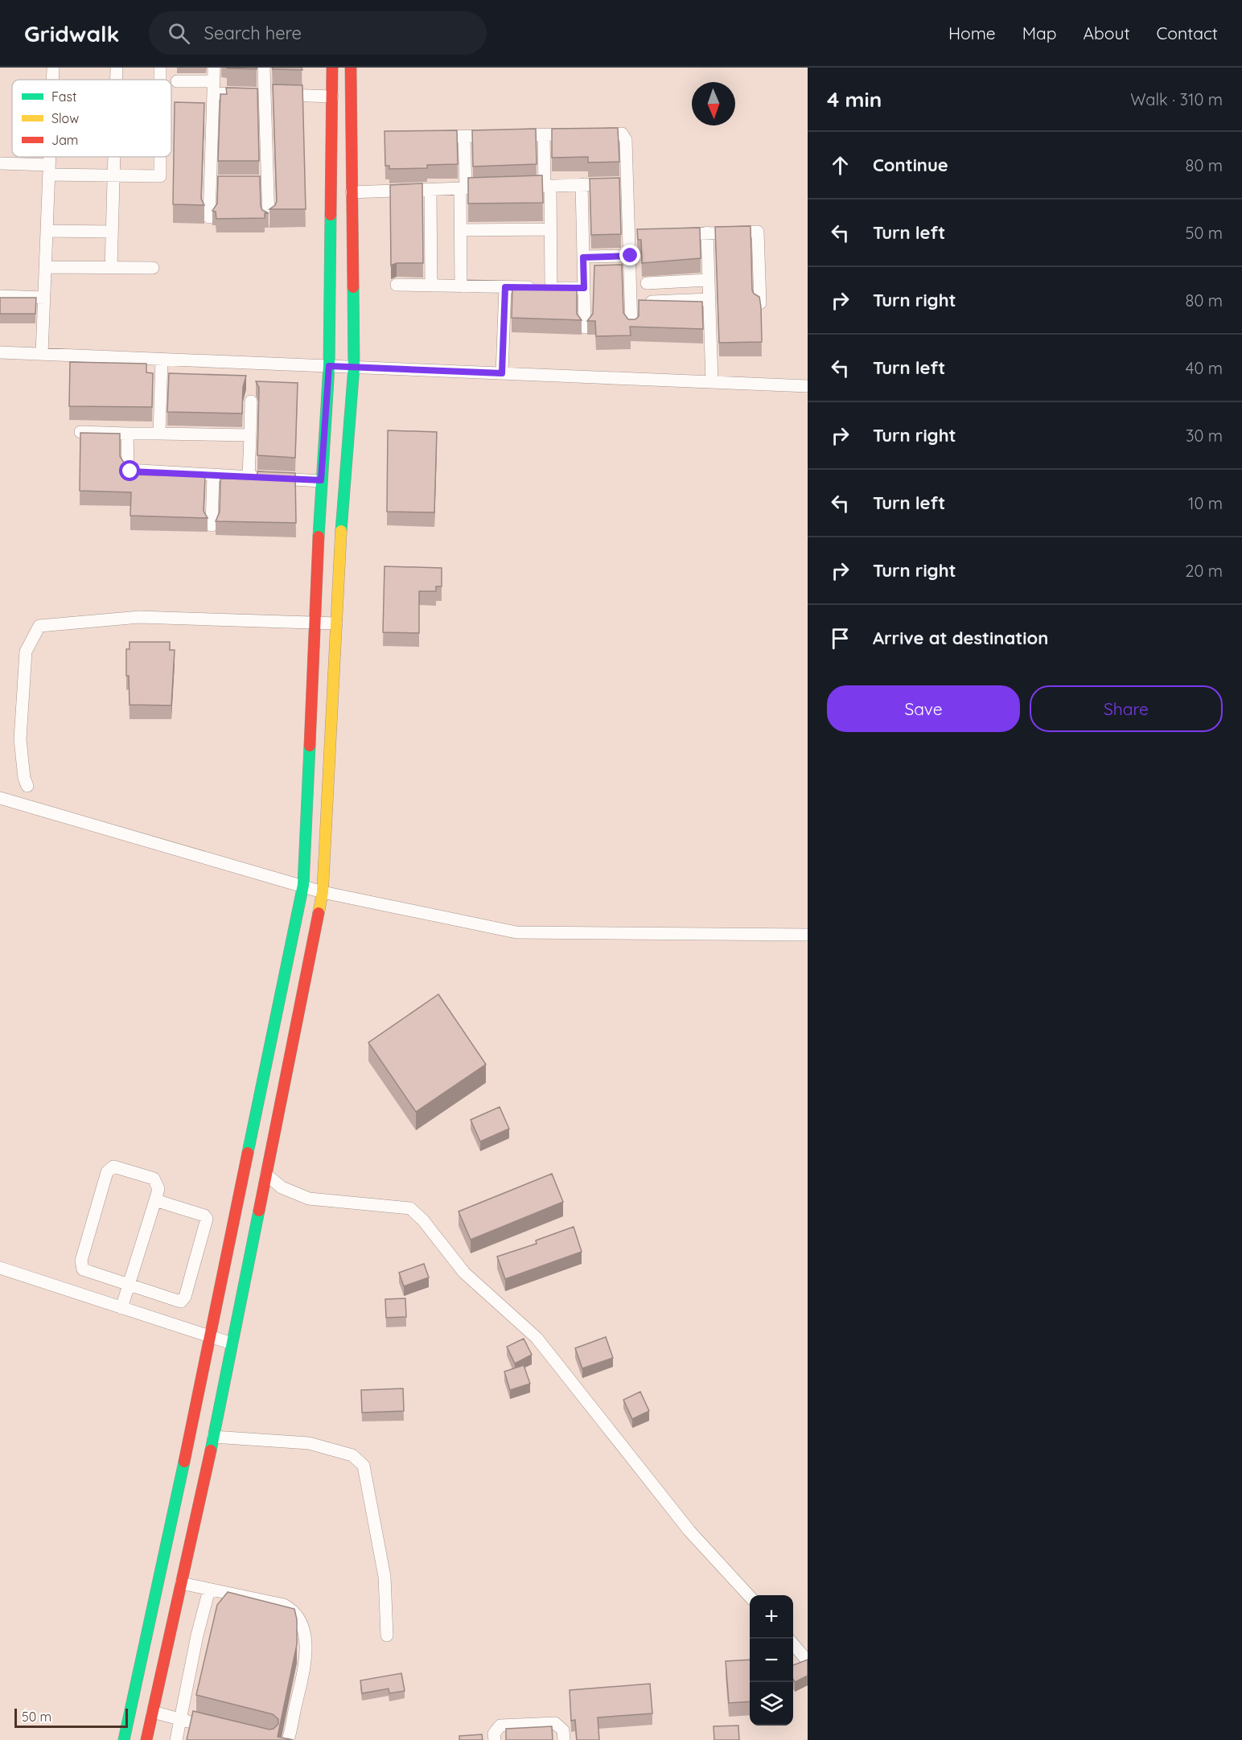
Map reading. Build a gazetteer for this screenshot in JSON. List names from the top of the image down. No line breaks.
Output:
{"legend":["Fast","Slow","Jam"],"scale_bar":"50 m","north":"bottom","page":{"header":"Gridwalk","search":"Search here","nav":["Home","Map","About","Contact"],"heading":["4 min","Walk · 310 m"],"list":[["Continue","80 m"],["Turn left","50 m"],["Turn right","80 m"],["Turn left","40 m"],["Turn right","30 m"],["Turn left","10 m"],["Turn right","20 m"],"Arrive at destination"],"buttons":["Save","Share"],"map_buttons":["+","−"],"scale":"50 m"}}
